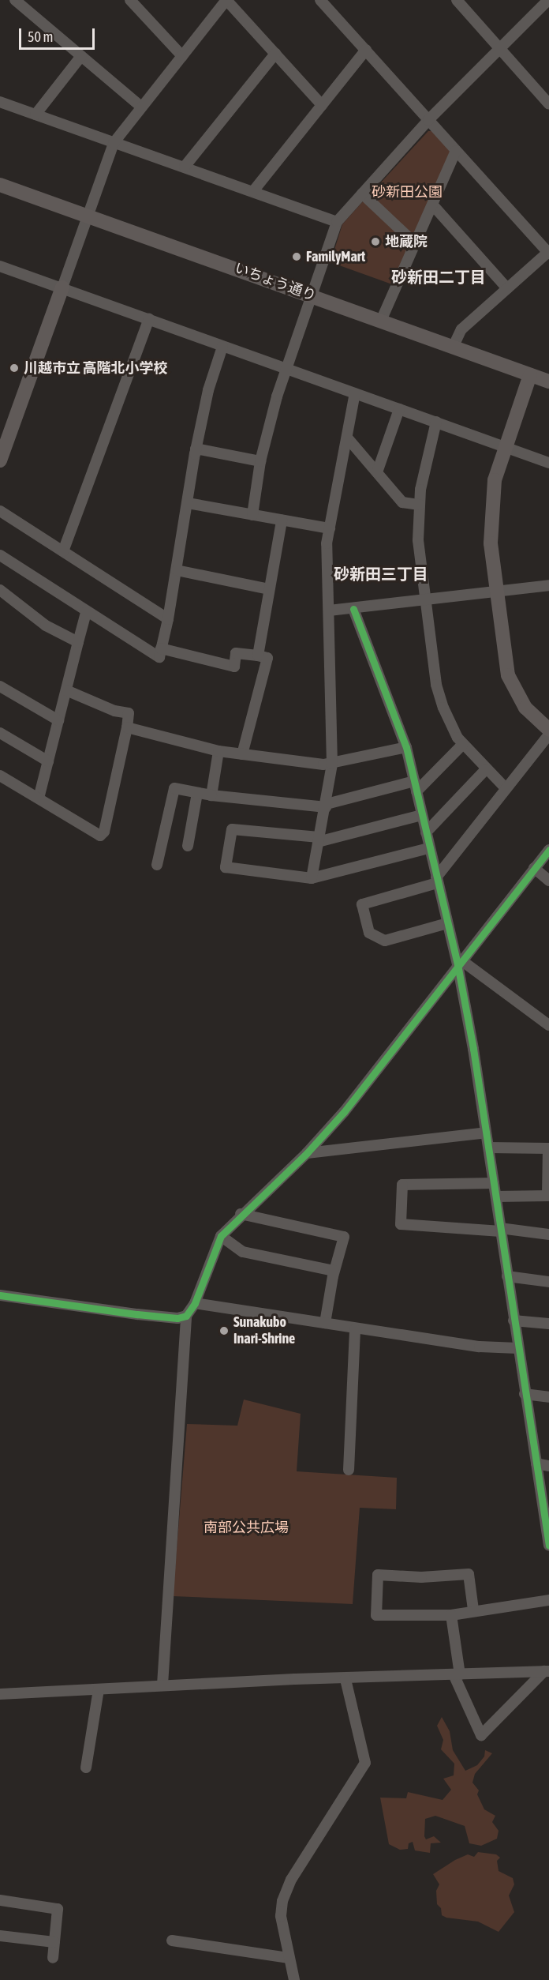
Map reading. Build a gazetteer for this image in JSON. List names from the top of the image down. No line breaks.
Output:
{"streets":{"street":["いちょう通り"]},"districts":["砂新田二丁目","砂新田三丁目"],"parks":["砂新田公園","南部公共広場"],"places":["地蔵院","FamilyMart","川越市立 高階北小学校","Sunakubo Inari-Shrine"],"scale_bar":"50 m"}
